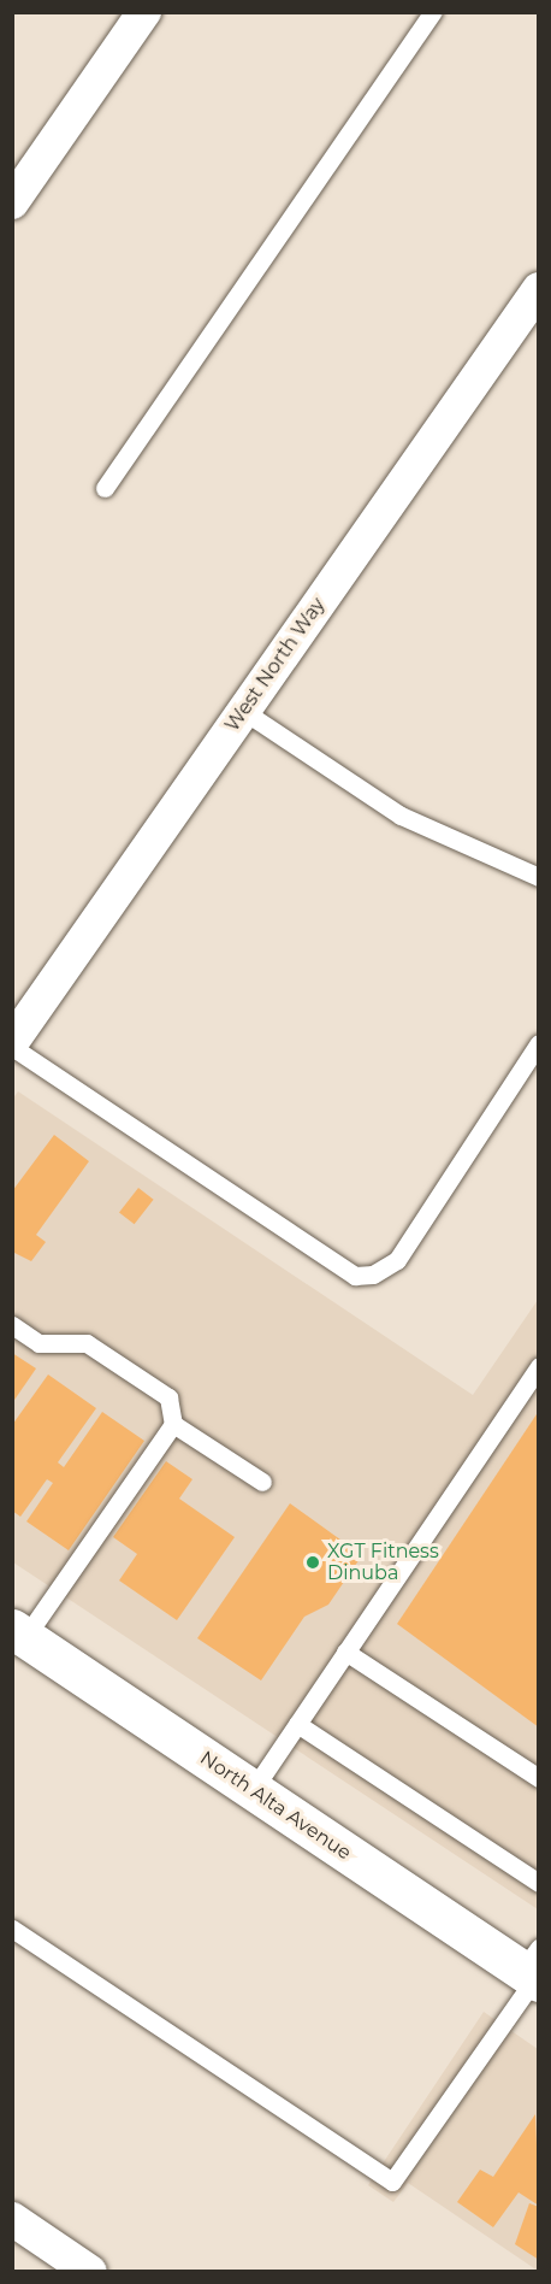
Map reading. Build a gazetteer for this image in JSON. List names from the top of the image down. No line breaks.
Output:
{"streets":{"main road":["North Alta Avenue"],"street":["West North Way"]},"places":["XGT Fitness Dinuba"]}
